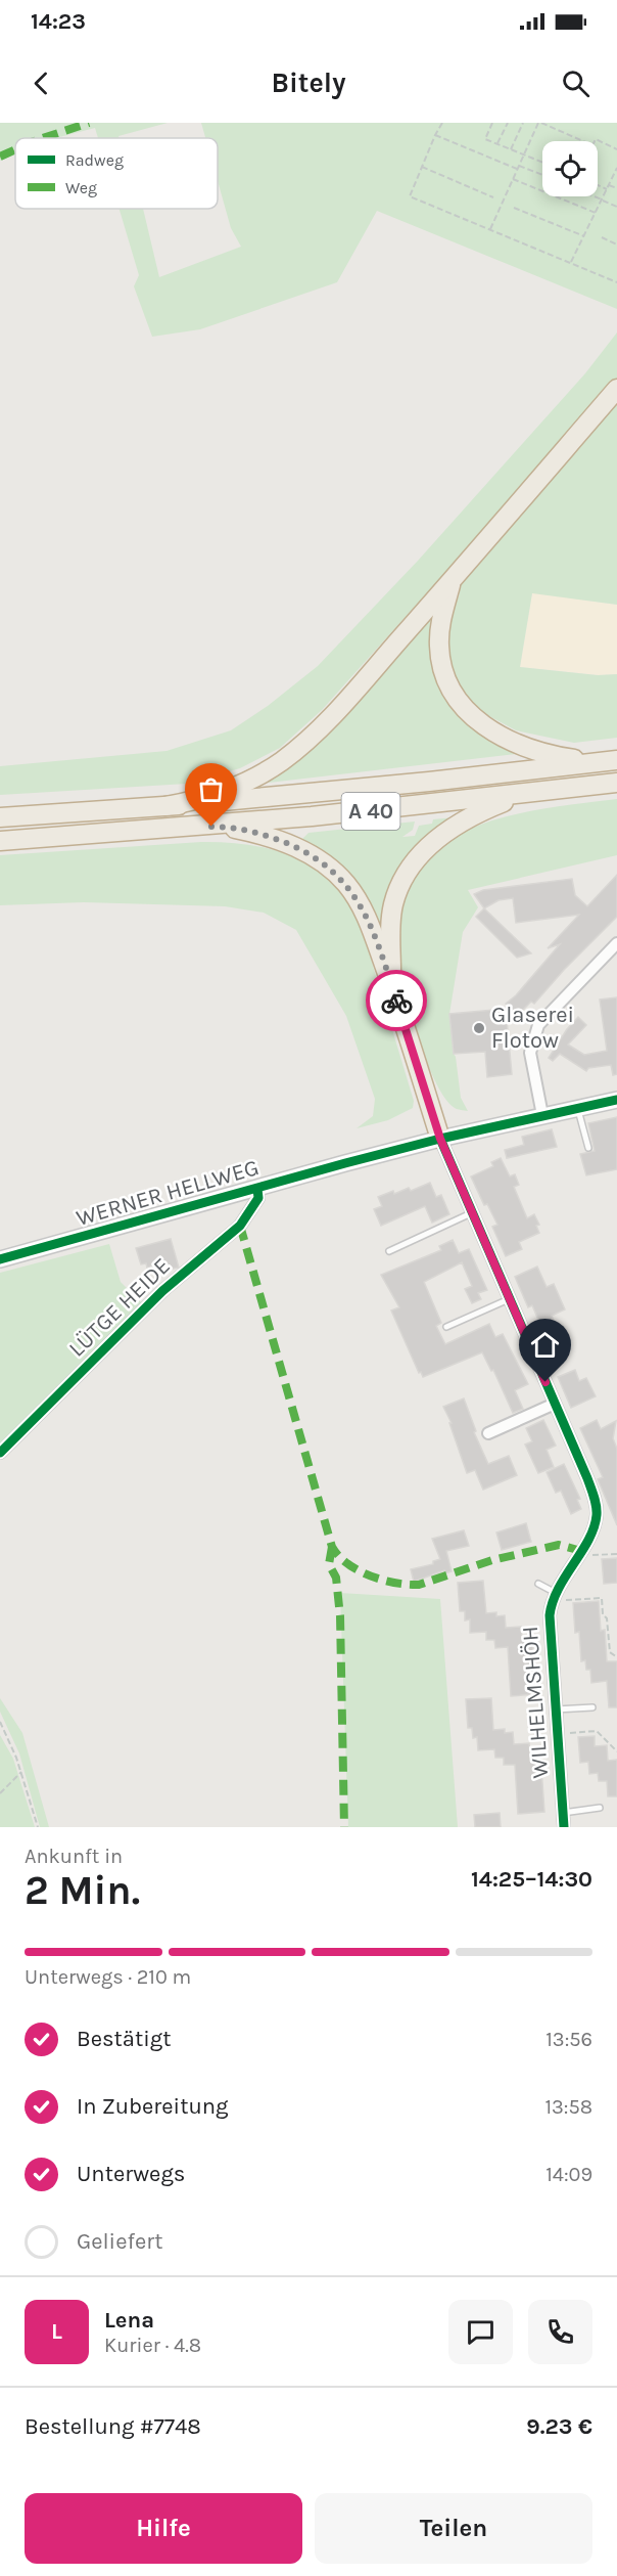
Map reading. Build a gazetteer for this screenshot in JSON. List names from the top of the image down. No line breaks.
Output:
{"streets":{"highway":["A 40"],"main road":["WERNER HELLWEG"],"street":["LÜTGE HEIDE","WILHELMSHÖH"]},"crossings":[["WERNER HELLWEG","LÜTGE HEIDE"],["WERNER HELLWEG","WILHELMSHÖH"]],"places":["Glaserei Flotow"],"legend":["Radweg","Weg"],"page":{"status":"14:23","header":"Bitely","heading":["2 Min.","Ankunft in","14:25–14:30"],"panel":["Lena","Kurier · 4.8","Bestellung #7748","9.23 €"],"bar":"Unterwegs · 210 m","list":[["Bestätigt","13:56"],["In Zubereitung","13:58"],["Unterwegs","14:09"],"Geliefert"],"round":"L","buttons":["Hilfe","Teilen"]}}
